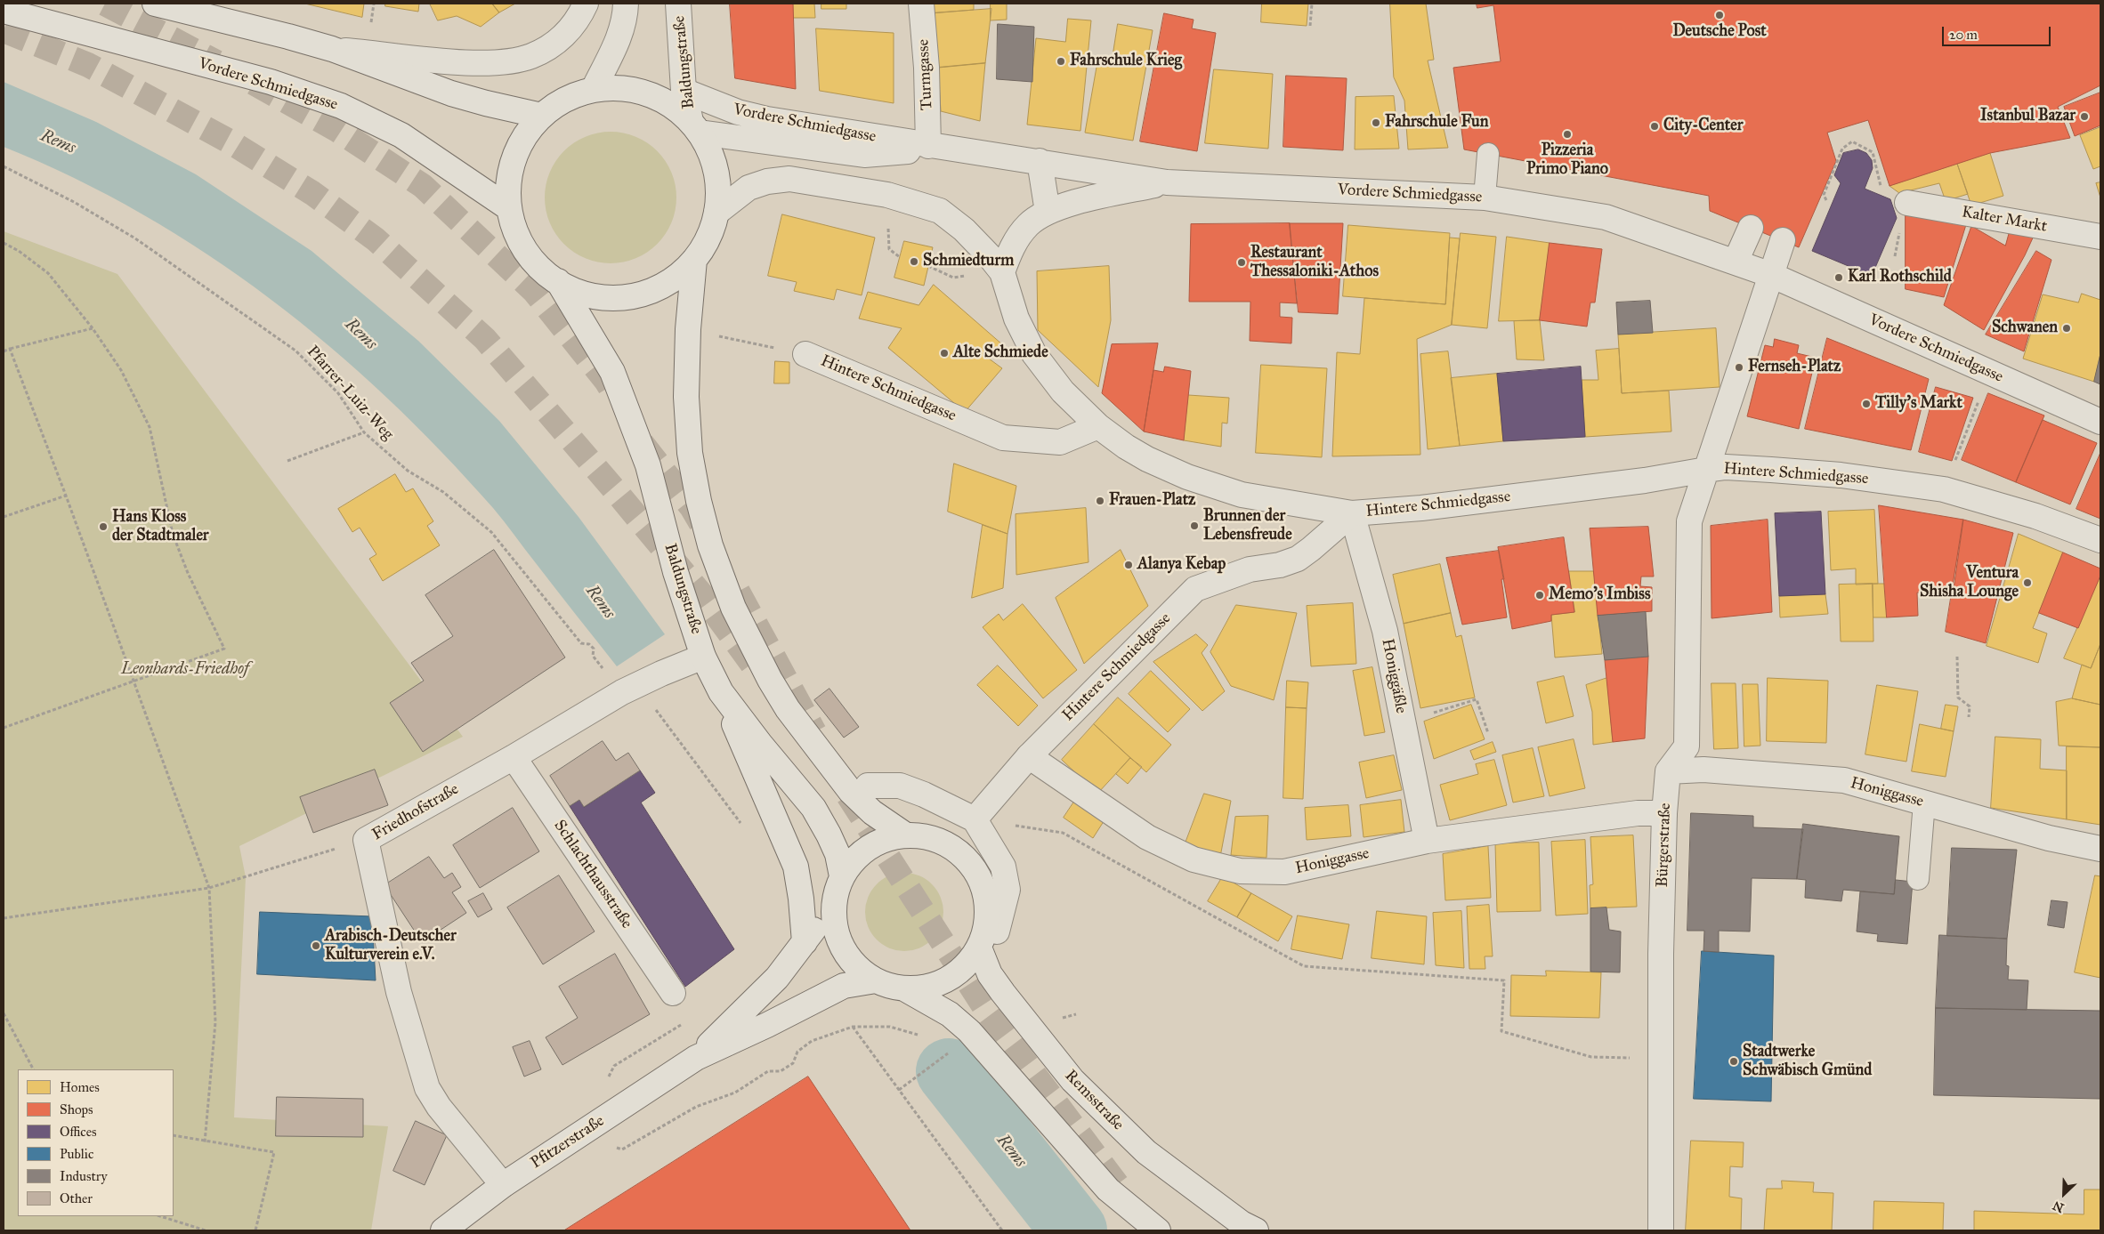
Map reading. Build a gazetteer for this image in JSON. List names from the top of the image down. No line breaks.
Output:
{"streets":{"street":["Baldungstraße","Turmgasse","Vordere Schmiedgasse","Kalter Markt","Hintere Schmiedgasse","Honiggäßle","Honiggasse","Friedhofstraße","Bürgerstraße","Schlachthausstraße","Remsstraße","Pfitzerstraße"],"path":["Pfarrer-Luiz-Weg"]},"crossings":[["Baldungstraße","Vordere Schmiedgasse"],["Baldungstraße","Friedhofstraße"],["Baldungstraße","Remsstraße"],["Baldungstraße","Pfitzerstraße"],["Turmgasse","Vordere Schmiedgasse"],["Hintere Schmiedgasse","Honiggäßle"],["Hintere Schmiedgasse","Honiggasse"],["Honiggäßle","Honiggasse"],["Honiggasse","Bürgerstraße"],["Friedhofstraße","Schlachthausstraße"],["Friedhofstraße","Pfitzerstraße"],["Remsstraße","Pfitzerstraße"]],"water":["Rems"],"parks":["Leonhards-Friedhof"],"places":["Deutsche Post","Fahrschule Krieg","Istanbul Bazar","Fahrschule Fun","City-Center","Pizzeria Primo Piano","Schmiedturm","Restaurant Thessaloniki-Athos","Karl Rothschild","Schwanen","Alte Schmiede","Fernseh-Platz","Tilly's Markt","Frauen-Platz","Brunnen der Lebensfreude","Hans Kloss der Stadtmaler","Alanya Kebap","Ventura Shisha Lounge","Memo's Imbiss","Arabisch-Deutscher Kulturverein e.V.","Stadtwerke Schwäbisch Gmünd"],"legend":["Homes","Shops","Offices","Public","Industry","Other"],"scale_bar":"20 m","north":"bottom left"}
